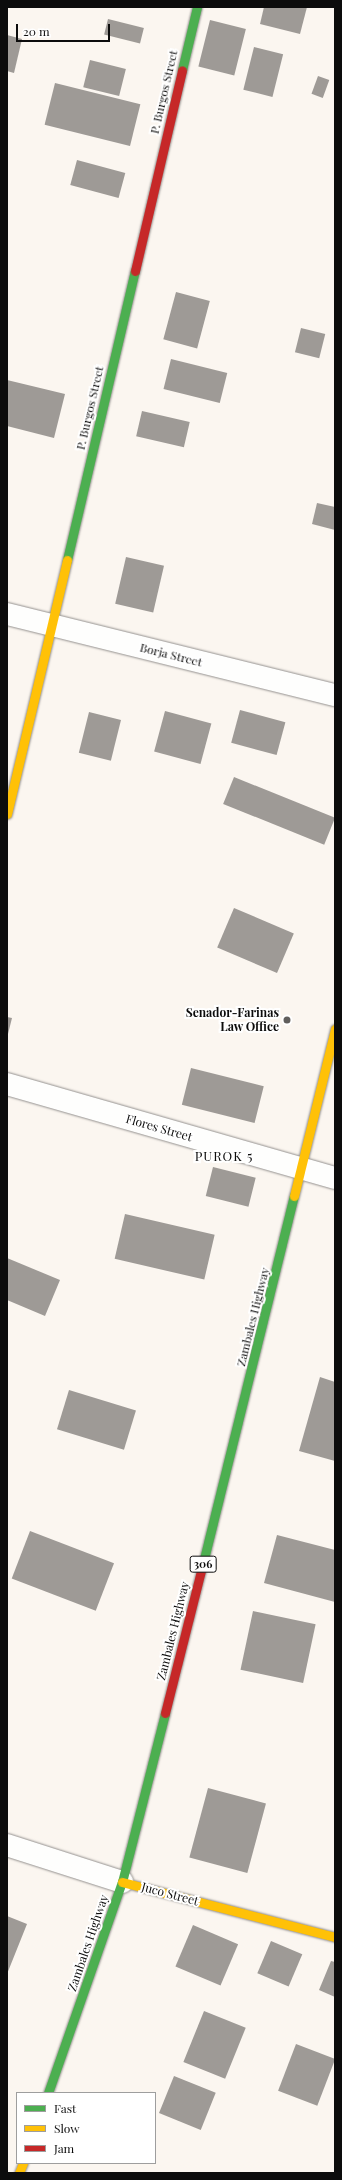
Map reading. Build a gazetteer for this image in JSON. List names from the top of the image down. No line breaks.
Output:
{"streets":{"main road":["P. Burgos Street","Zambales Highway","306","Juco Street"],"street":["Borja Street","Flores Street"]},"crossings":[["P. Burgos Street","Borja Street"],["Flores Street","Zambales Highway"],["Zambales Highway","Juco Street"]],"districts":["PUROK 5"],"places":["Senador-Farinas Law Office"],"legend":["Fast","Slow","Jam"],"scale_bar":"20 m"}
